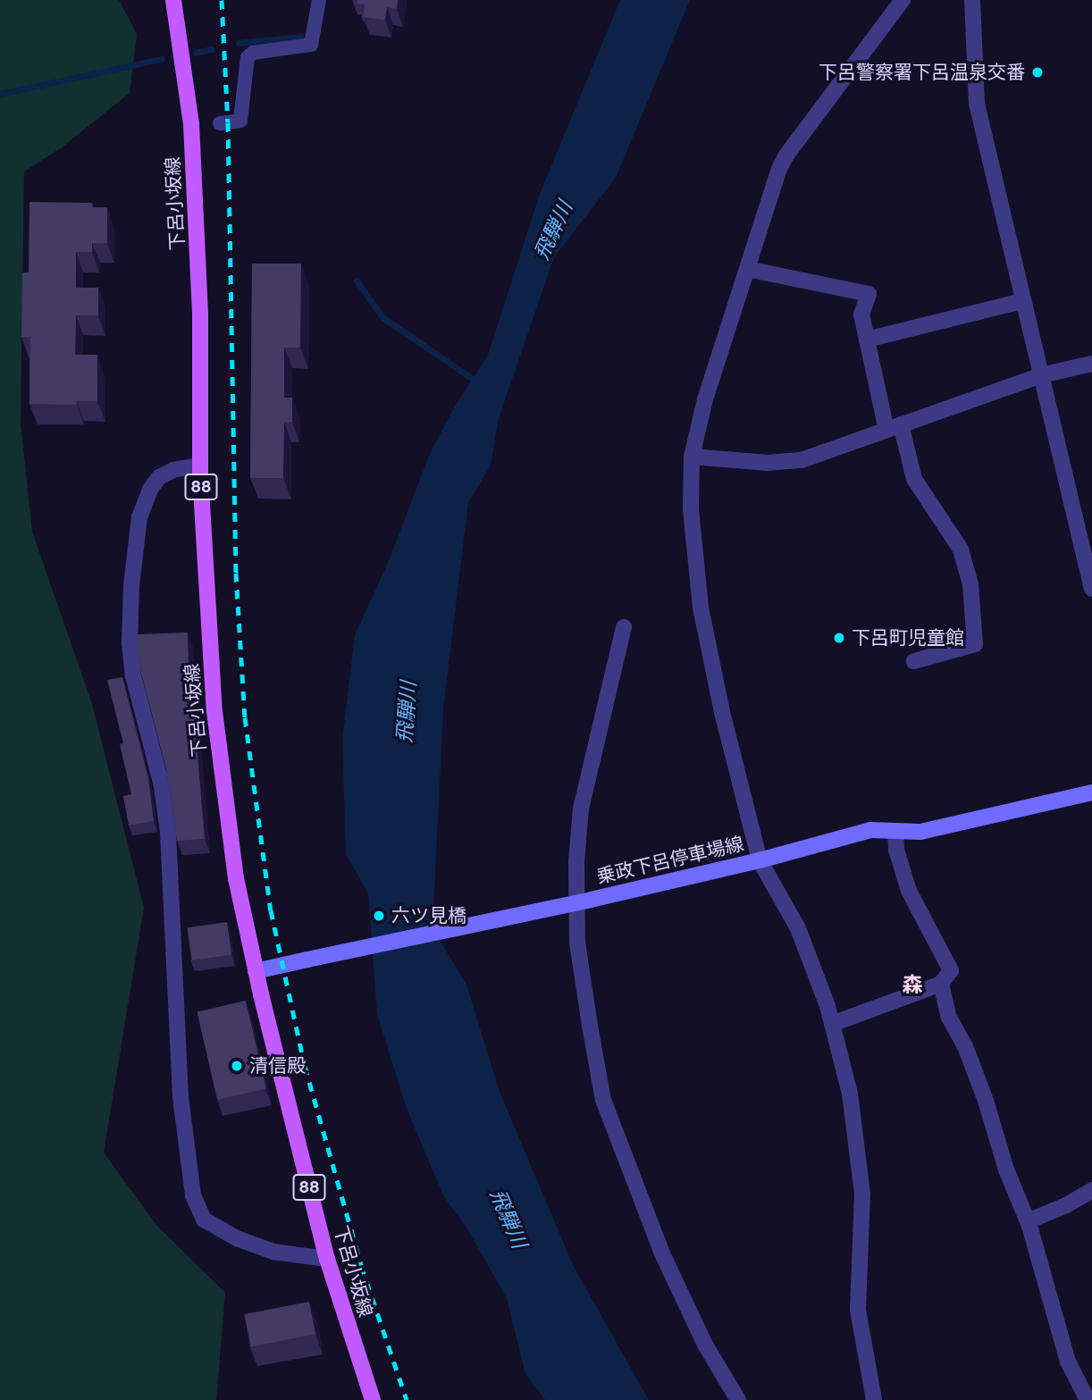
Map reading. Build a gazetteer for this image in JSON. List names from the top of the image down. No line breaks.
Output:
{"streets":{"main road":["下呂小坂線","88","乗政下呂停車場線"]},"crossings":[["下呂小坂線","乗政下呂停車場線"]],"districts":["森"],"water":["飛騨川"],"places":["下呂警察署下呂温泉交番","下呂町児童館","六ツ見橋","清信殿"]}
